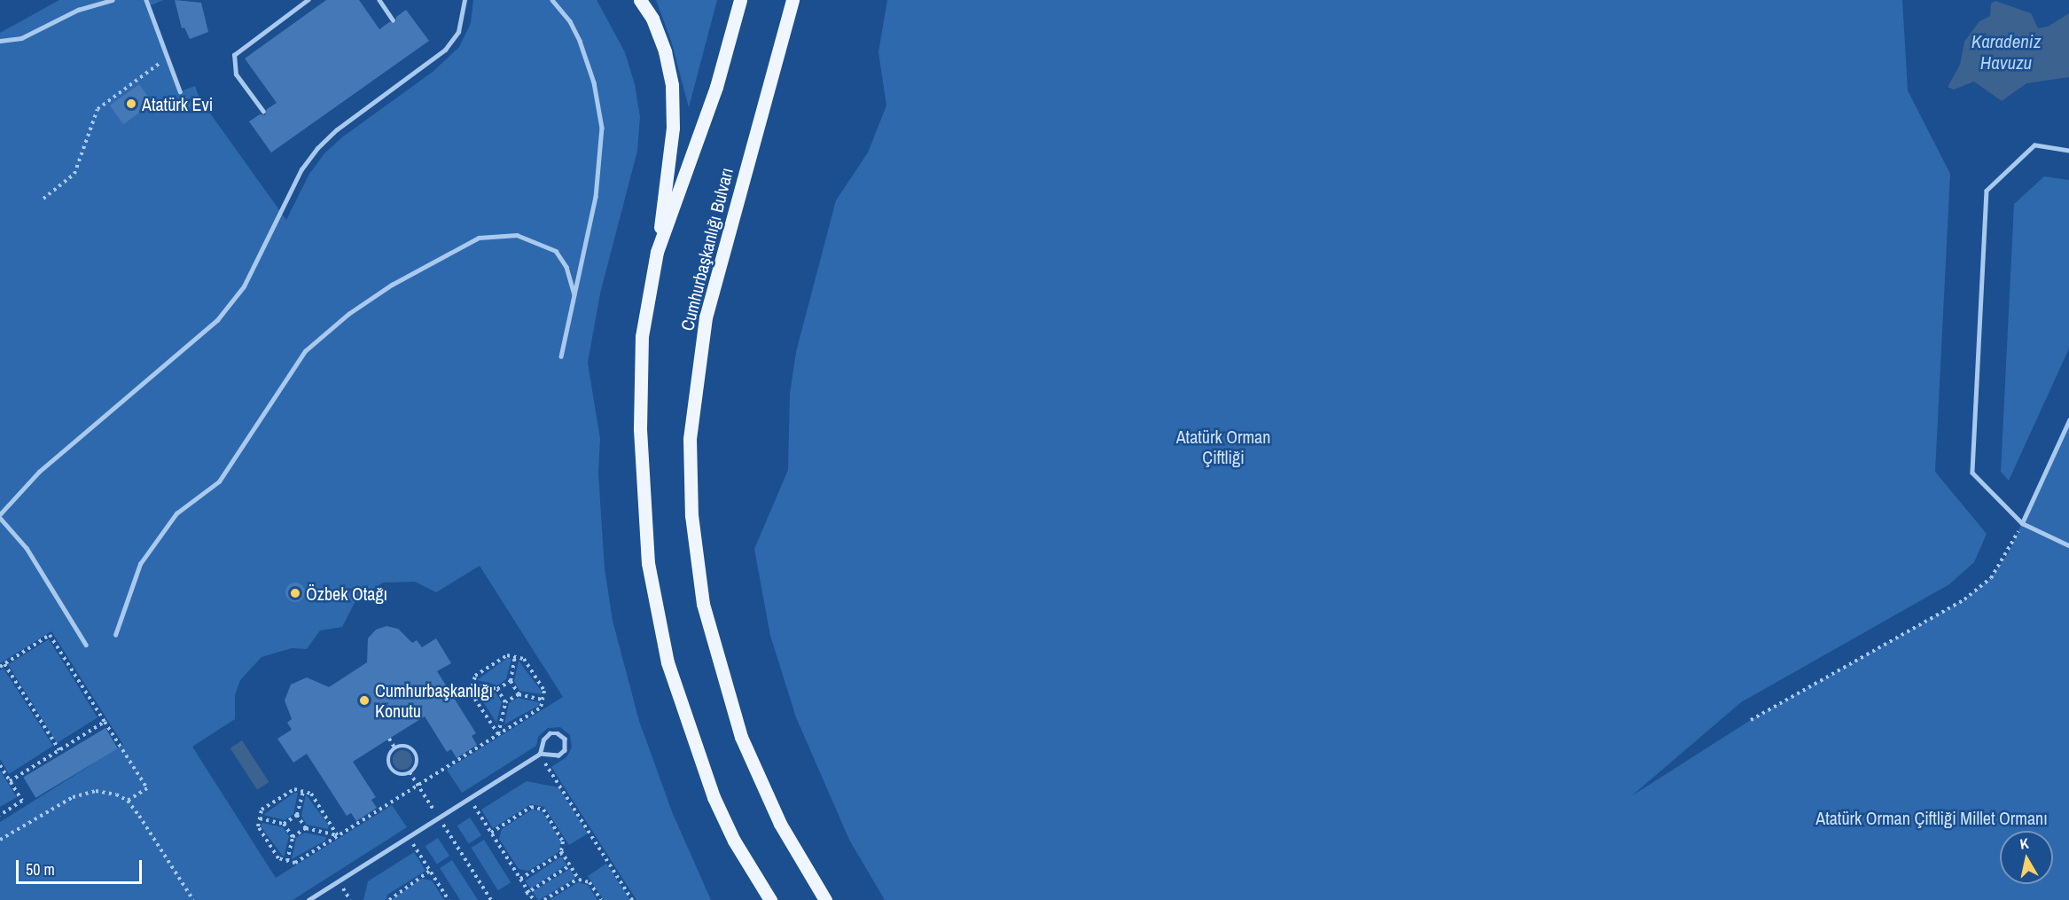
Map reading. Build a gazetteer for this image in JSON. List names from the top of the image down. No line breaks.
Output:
{"streets":{"main road":["Cumhurbaşkanlığı Bulvarı"]},"water":["Karadeniz Havuzu"],"parks":["Atatürk Orman Çiftliği","Atatürk Orman Çiftliği Millet Ormanı"],"places":["Atatürk Evi","Özbek Otağı","Cumhurbaşkanlığı Konutu"],"scale_bar":"50 m","north":"top"}
